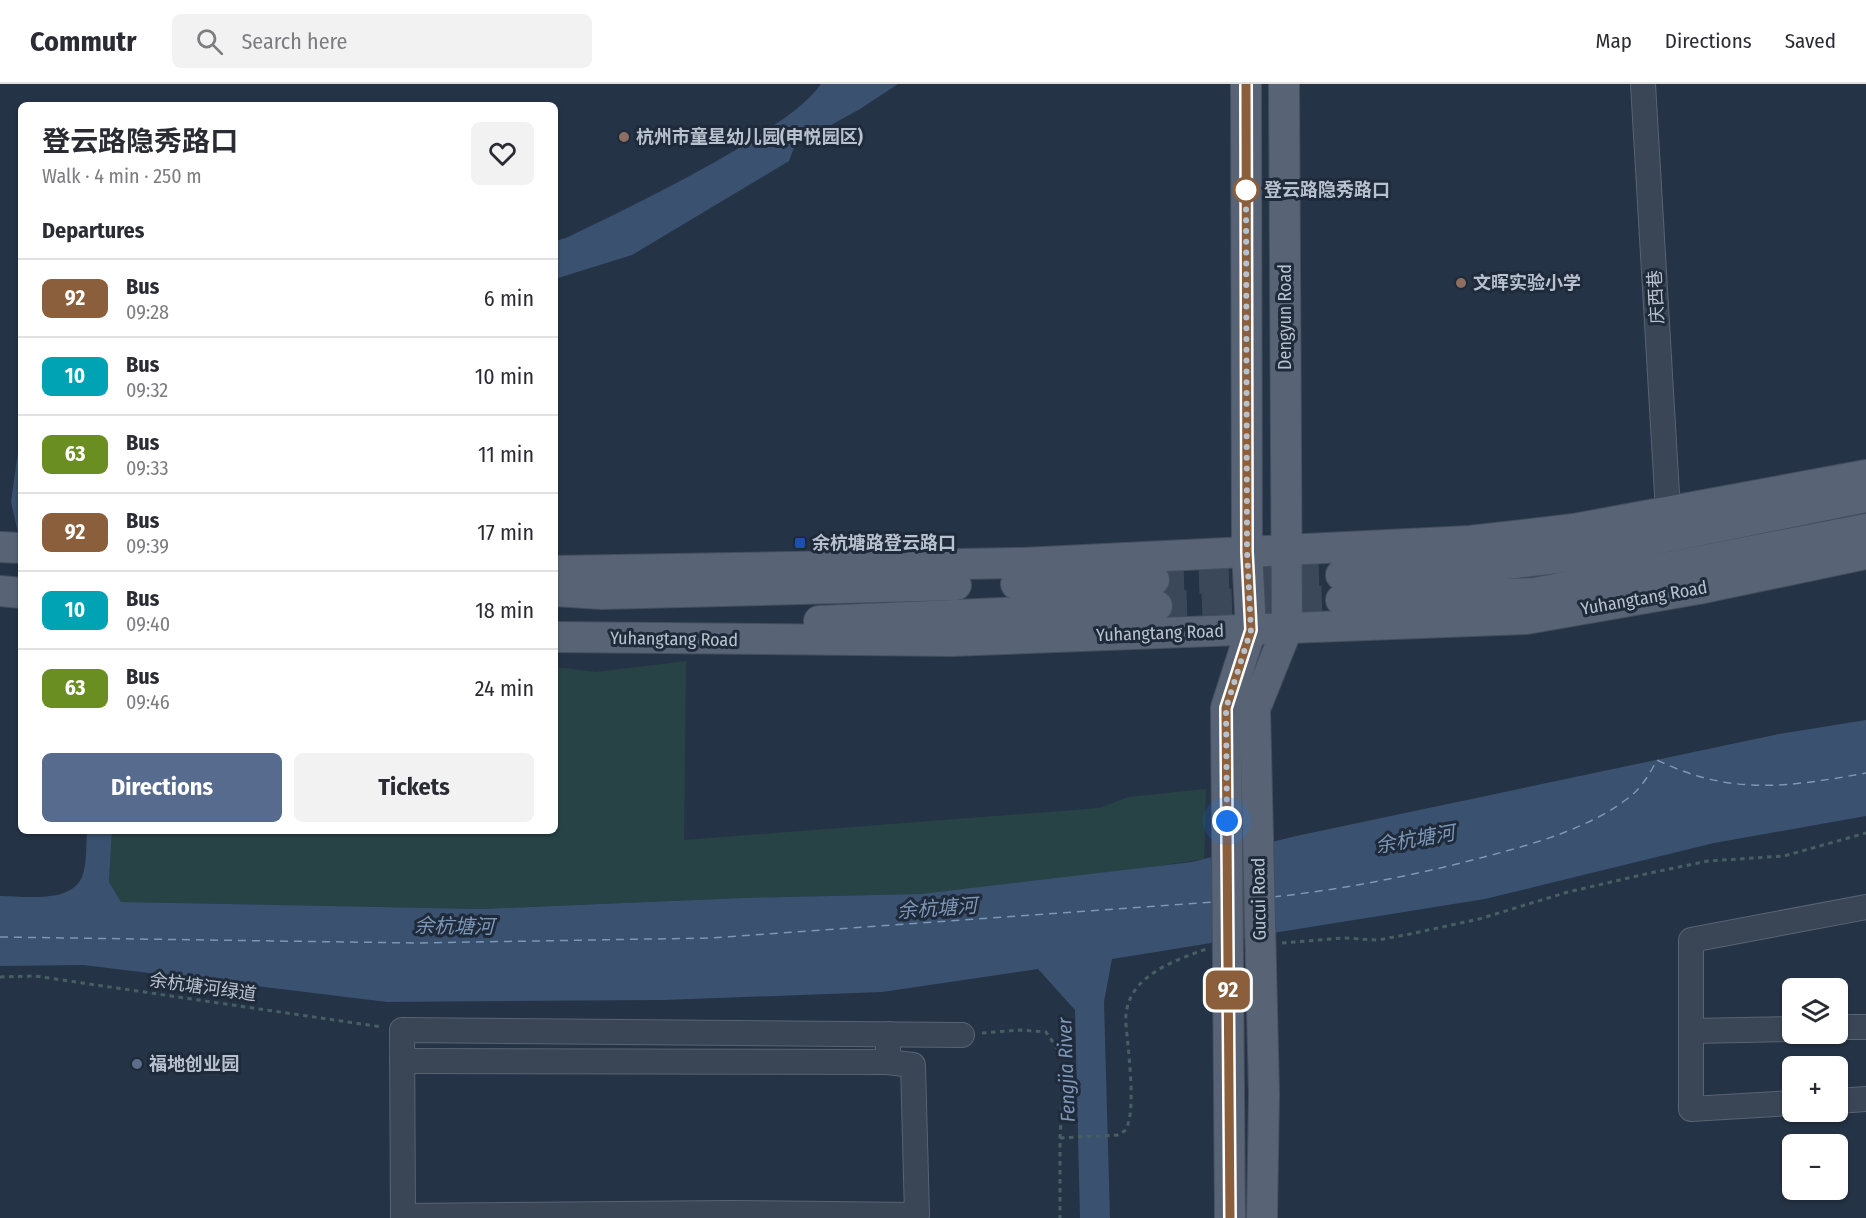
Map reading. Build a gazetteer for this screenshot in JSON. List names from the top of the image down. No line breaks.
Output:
{"streets":{"main road":["Dengyun Road","Yuhangtang Road","Gucui Road"],"street":["庆西巷"],"path":["余杭塘河绿道"]},"crossings":[["Dengyun Road","Gucui Road"],["Yuhangtang Road","Gucui Road"]],"water":["余杭塘河","Fengjia River"],"places":{"other":["杭州市童星幼儿园(申悦园区)","登云路隐秀路口","文晖实验小学","福地创业园"],"transit":["余杭塘路登云路口"]},"lines":["bus line 92"],"page":{"header":"Commutr","search":"Search here","nav":["Map","Directions","Saved"],"on_map":"92","heading":[["登云路隐秀路口","Walk · 4 min · 250 m"],"Departures"],"list":[{"mark":"92","name":"Bus","note":"09:28","value":"6 min"},{"mark":"10","name":"Bus","note":"09:32","value":"10 min"},{"mark":"63","name":"Bus","note":"09:33","value":"11 min"},{"mark":"92","name":"Bus","note":"09:39","value":"17 min"},{"mark":"10","name":"Bus","note":"09:40","value":"18 min"},{"mark":"63","name":"Bus","note":"09:46","value":"24 min"}],"buttons":["Directions","Tickets"],"map_buttons":["+","−"]}}
